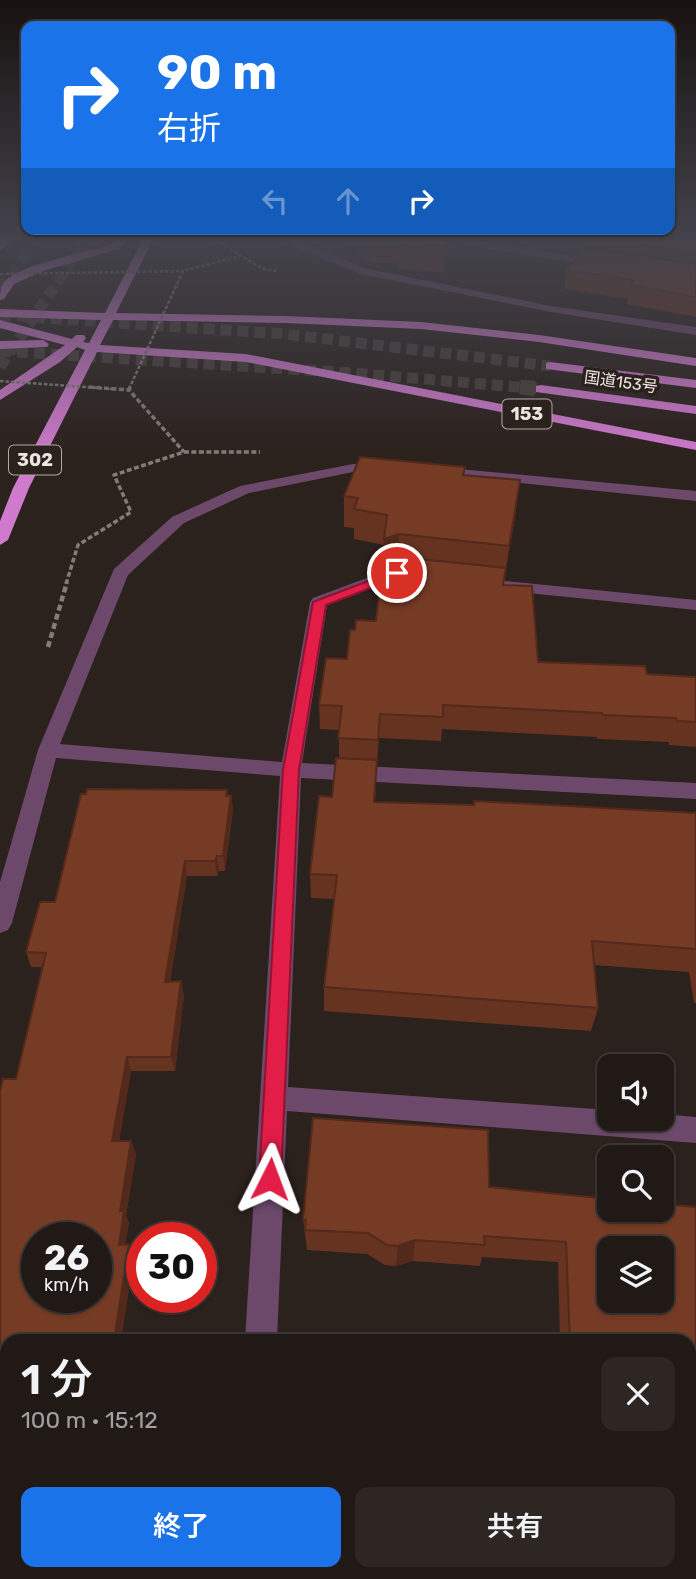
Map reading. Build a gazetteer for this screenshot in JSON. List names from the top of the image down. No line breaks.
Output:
{"streets":{"highway":["国道153号","153","302"]},"crossings":[["153","302"]],"page":{"turn":["90 m","右折"],"speed":"26 km/h","limit":"30","heading":["1 分","100 m · 15:12"],"buttons":["終了","共有"]}}
